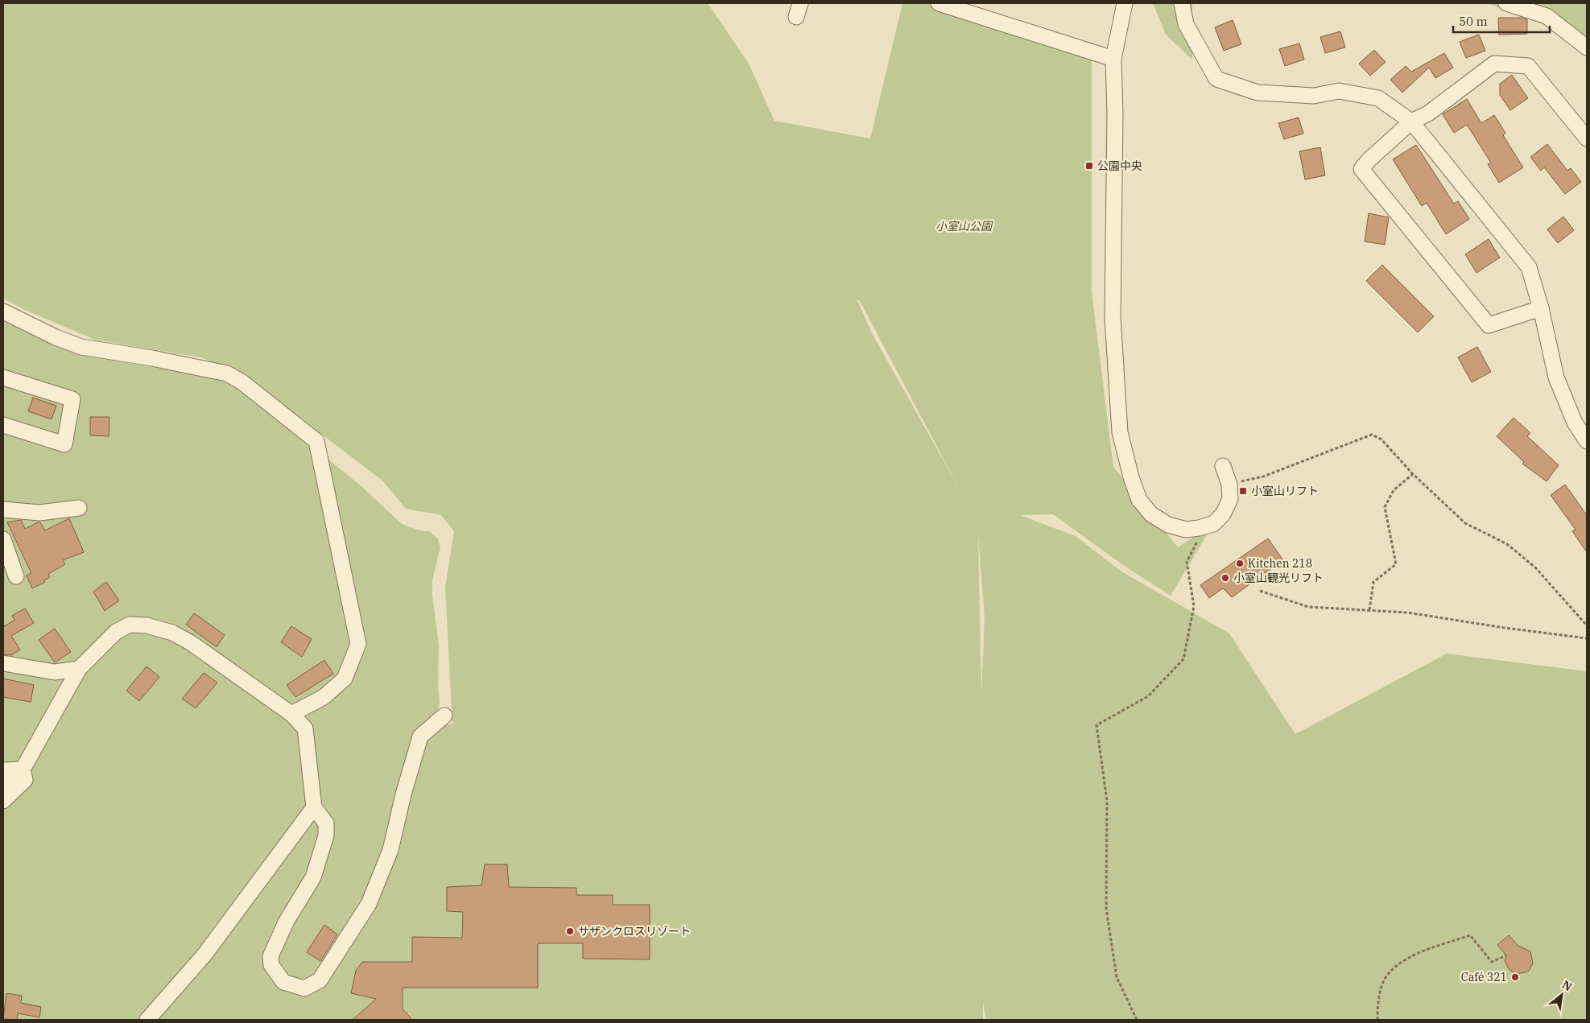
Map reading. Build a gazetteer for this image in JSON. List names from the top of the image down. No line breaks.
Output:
{"parks":["小室山公園"],"places":{"transit":["公園中央","小室山リフト"],"other":["Kitchen 218","小室山観光リフト","サザンクロスリゾート","Café 321"]},"scale_bar":"50 m","north":"top right"}
